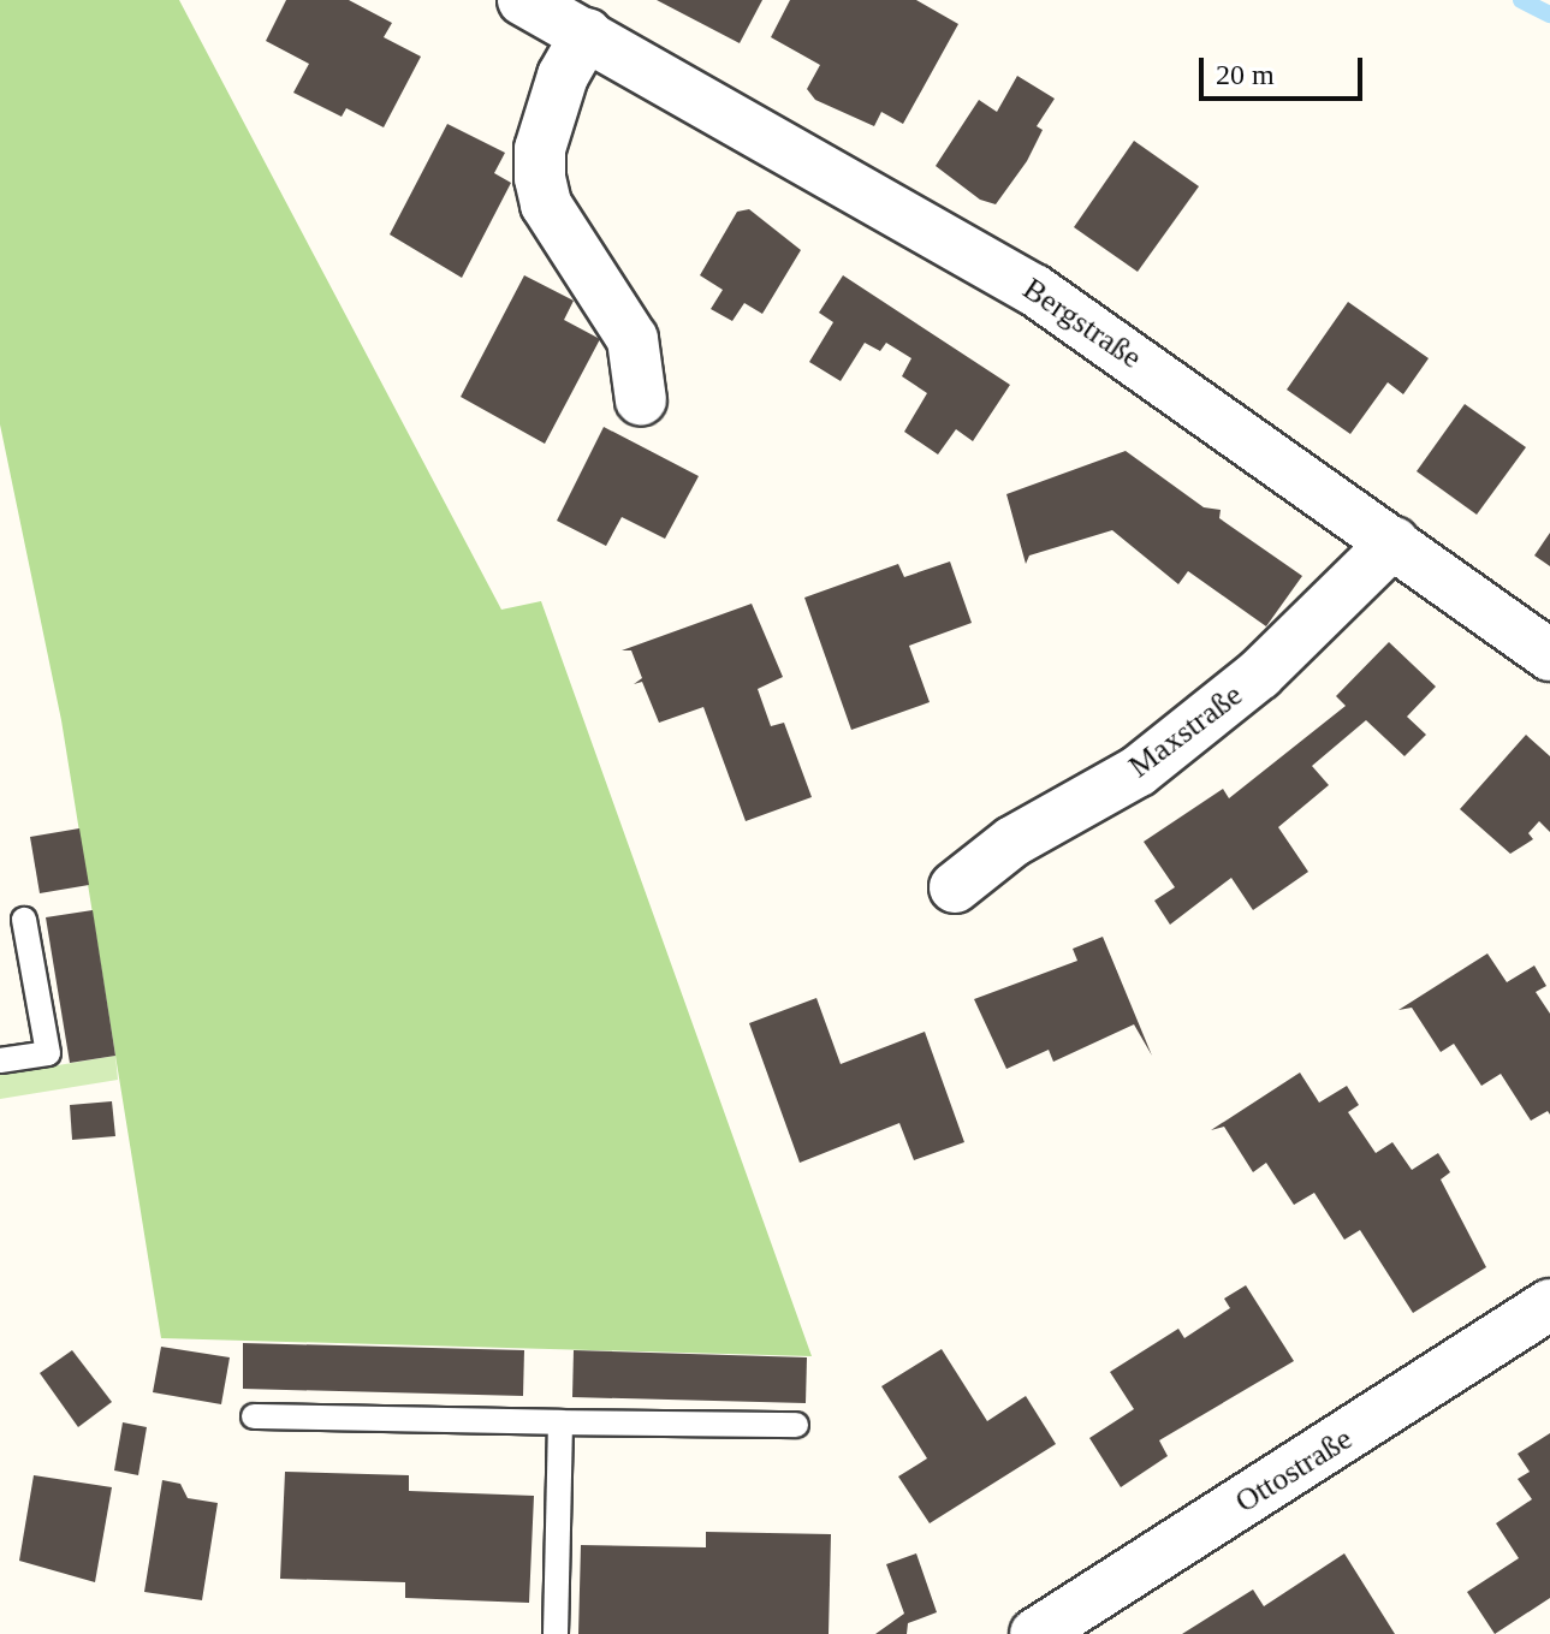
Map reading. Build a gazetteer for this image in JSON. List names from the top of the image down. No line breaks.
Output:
{"streets":{"street":["Bergstraße","Maxstraße","Ottostraße"]},"crossings":[["Bergstraße","Maxstraße"]],"scale_bar":"20 m"}
